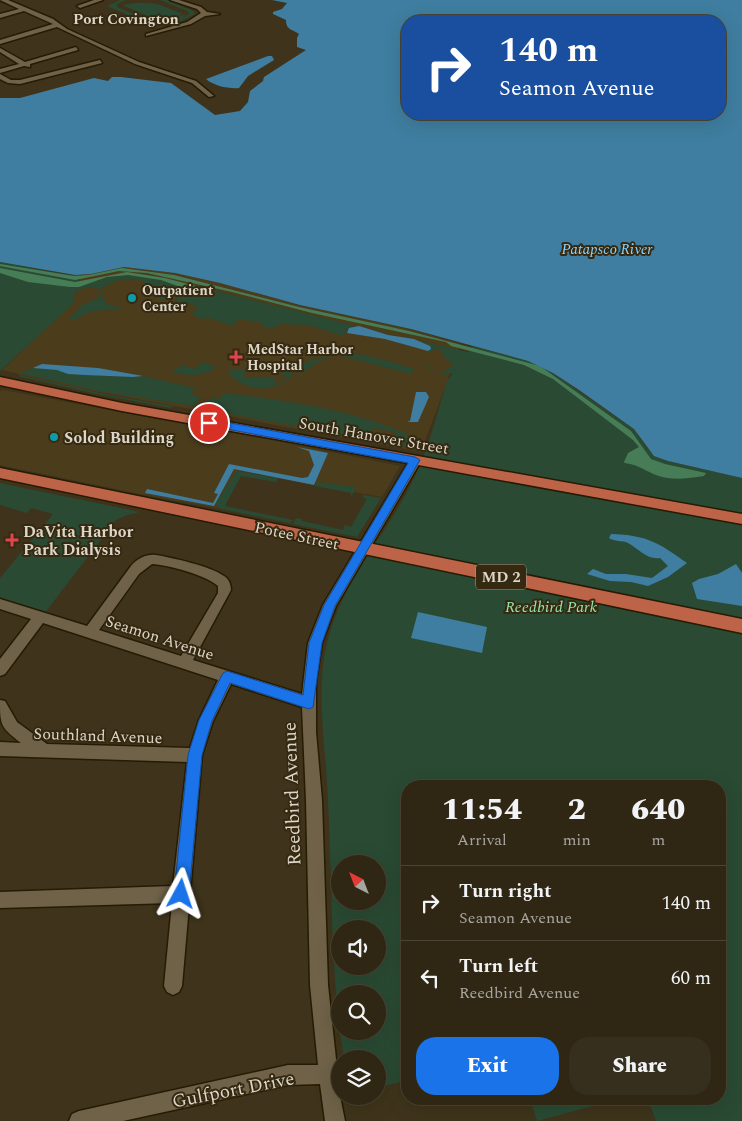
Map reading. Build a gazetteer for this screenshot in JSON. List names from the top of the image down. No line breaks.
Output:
{"streets":{"main road":["South Hanover Street","Potee Street","MD 2"],"street":["Seamon Avenue","Southland Avenue","Reedbird Avenue","Gulfport Drive"]},"crossings":[["South Hanover Street","Reedbird Avenue"],["Potee Street","Reedbird Avenue"],["Seamon Avenue","Reedbird Avenue"],["Reedbird Avenue","Gulfport Drive"]],"districts":["Port Covington"],"water":["Patapsco River"],"parks":["Reedbird Park"],"places":{"other":["Outpatient Center","Solod Building"],"health":["MedStar Harbor Hospital","DaVita Harbor Park Dialysis"]},"north":"top left","page":{"turn":["140 m","Seamon Avenue"],"eta":["11:54","Arrival","2","min","640","m"],"list":[{"name":"Turn right","note":"Seamon Avenue","value":"140 m"},{"name":"Turn left","note":"Reedbird Avenue","value":"60 m"}],"buttons":["Exit","Share"]}}
